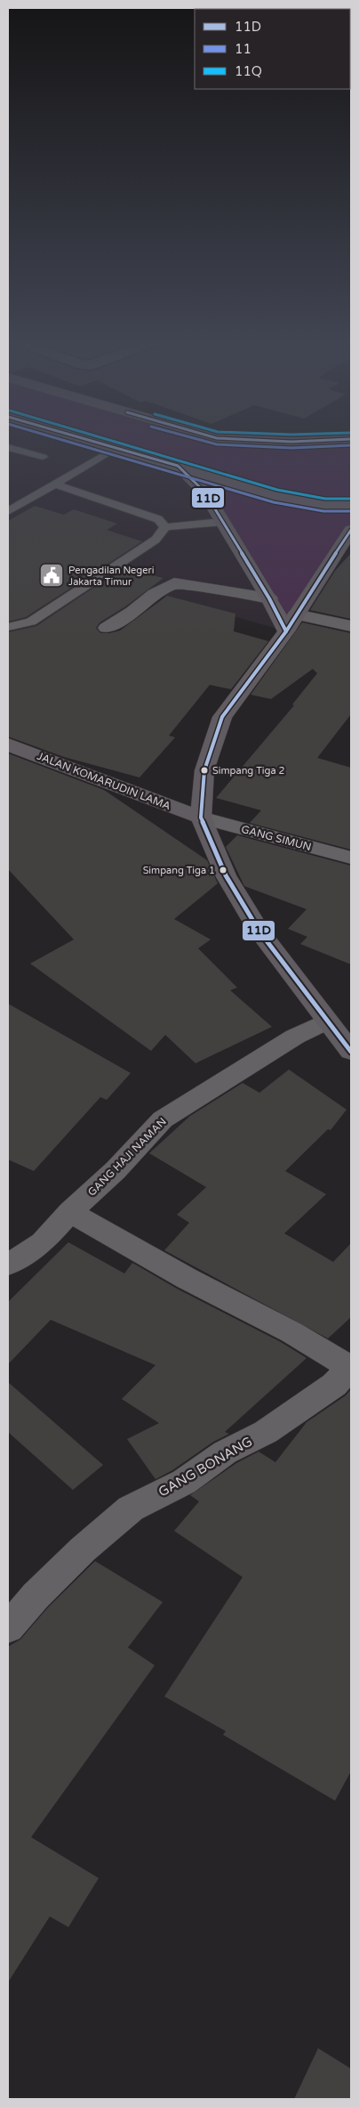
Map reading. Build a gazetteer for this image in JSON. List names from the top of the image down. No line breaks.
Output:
{"streets":{"main road":["JALAN KOMARUDIN LAMA"],"street":["GANG SIMUN","GANG HAJI NAMAN","GANG BONANG"]},"crossings":[["JALAN KOMARUDIN LAMA","GANG SIMUN"]],"places":{"public building":["Pengadilan Negeri Jakarta Timur"],"other":["Simpang Tiga 2","Simpang Tiga 1"]},"lines":["transit line 11D","transit line 11","transit line 11Q"],"legend":["11D","11","11Q"]}
